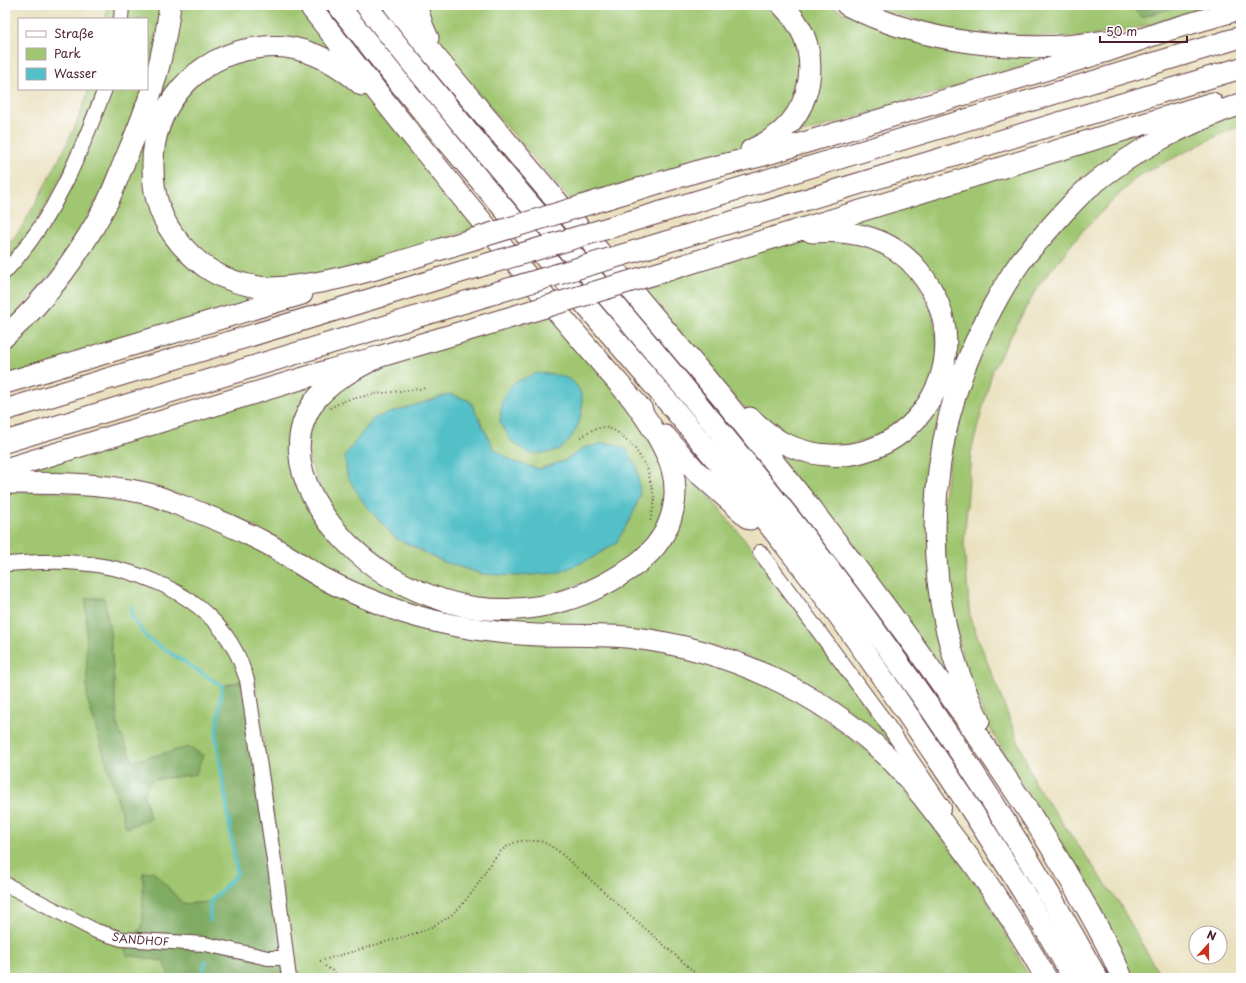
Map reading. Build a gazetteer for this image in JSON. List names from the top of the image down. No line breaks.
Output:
{"streets":{"street":["SANDHOF"]},"legend":["Straße","Park","Wasser"],"scale_bar":"50 m","north":"top"}
